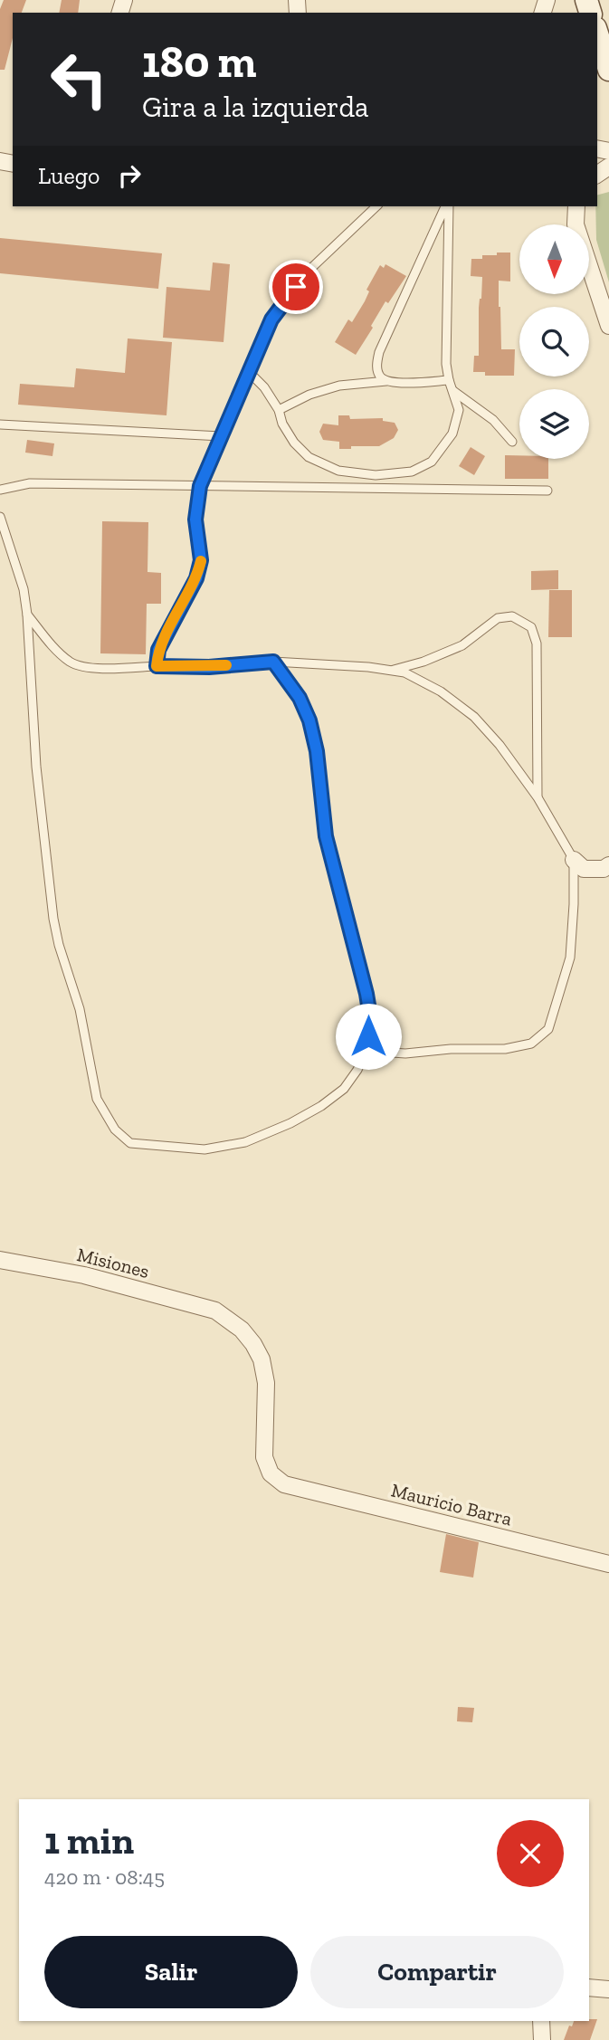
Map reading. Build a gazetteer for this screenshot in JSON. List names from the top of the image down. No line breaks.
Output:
{"streets":{"street":["Misiones","Mauricio Barra"]},"crossings":[["Misiones","Mauricio Barra"]],"north":"bottom","page":{"turn":["180 m","Gira a la izquierda"],"then":"Luego","heading":["1 min","420 m · 08:45"],"buttons":["Salir","Compartir"]}}
